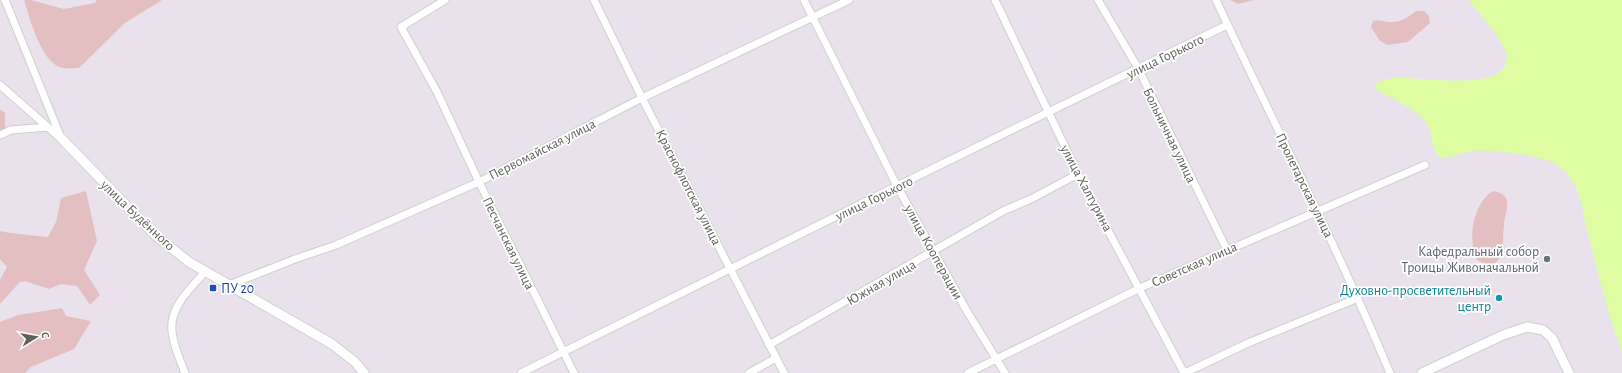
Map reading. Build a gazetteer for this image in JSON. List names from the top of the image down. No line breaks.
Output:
{"streets":{"street":["улица Горького","Больничная улица","Первомайская улица","Пролетарская улица","Краснофлотская улица","улица Халтурина","улица Будённого","Песчанская улица","улица Кооперации","Советская улица","Южная улица"]},"crossings":[["улица Горького","Больничная улица"],["улица Горького","Пролетарская улица"],["улица Горького","Краснофлотская улица"],["улица Горького","улица Халтурина"],["улица Горького","Песчанская улица"],["улица Горького","улица Кооперации"],["Больничная улица","Советская улица"],["Первомайская улица","Краснофлотская улица"],["Первомайская улица","улица Будённого"],["Первомайская улица","Песчанская улица"],["Первомайская улица","улица Кооперации"],["Пролетарская улица","Советская улица"],["Краснофлотская улица","Южная улица"],["улица Халтурина","Советская улица"],["улица Халтурина","Южная улица"],["улица Кооперации","Советская улица"],["улица Кооперации","Южная улица"]],"places":{"other":["Кафедральный собор Троицы Живоначальной","Духовно-просветительный центр"],"transit":["ПУ 20"]},"north":"right"}
